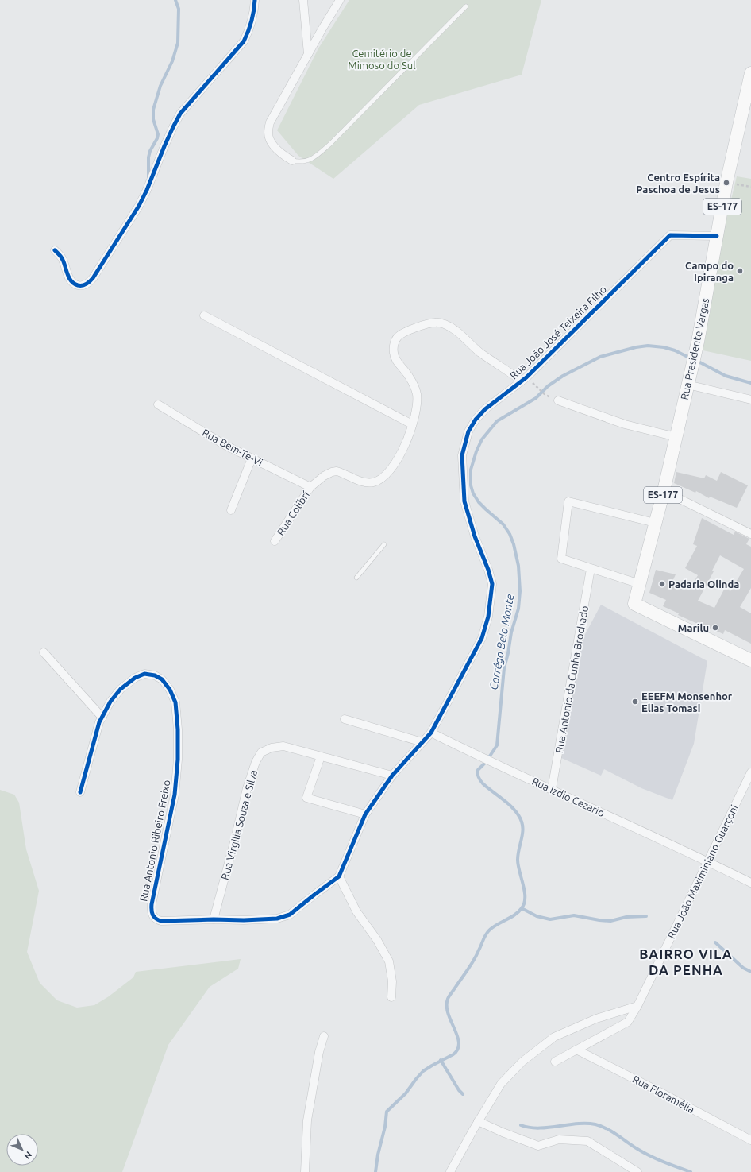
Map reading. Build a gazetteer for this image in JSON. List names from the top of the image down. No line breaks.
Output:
{"streets":{"main road":["ES-177","Rua Presidente Vargas"],"street":["Rua João José Teixeira Filho","Rua Bem-Te-Vi","Rua Colibrí","Rua Antonio da Cunha Brochado","Rua Izdio Cezario","Rua Virgilia Souza e Silva","Rua Antonio Ribeiro Freixo","Rua João Maximiniano Guarçoni","Rua Floramélia"]},"crossings":[["Rua João José Teixeira Filho","Rua Presidente Vargas"],["Rua João José Teixeira Filho","Rua Izdio Cezario"],["Rua João José Teixeira Filho","Rua Virgilia Souza e Silva"],["Rua Bem-Te-Vi","Rua Colibrí"],["Rua Antonio da Cunha Brochado","Rua Izdio Cezario"],["Rua Virgilia Souza e Silva","Rua Antonio Ribeiro Freixo"],["Rua João Maximiniano Guarçoni","Rua Floramélia"]],"districts":["BAIRRO VILA DA PENHA"],"water":["Corrégo Belo Monte"],"parks":["Cemitério de Mimoso do Sul"],"places":["Centro Espírita Paschoa de Jesus","Campo do Ipiranga","Padaria Olinda","Marilu","EEEFM Monsenhor Elias Tomasi"],"north":"bottom right"}
